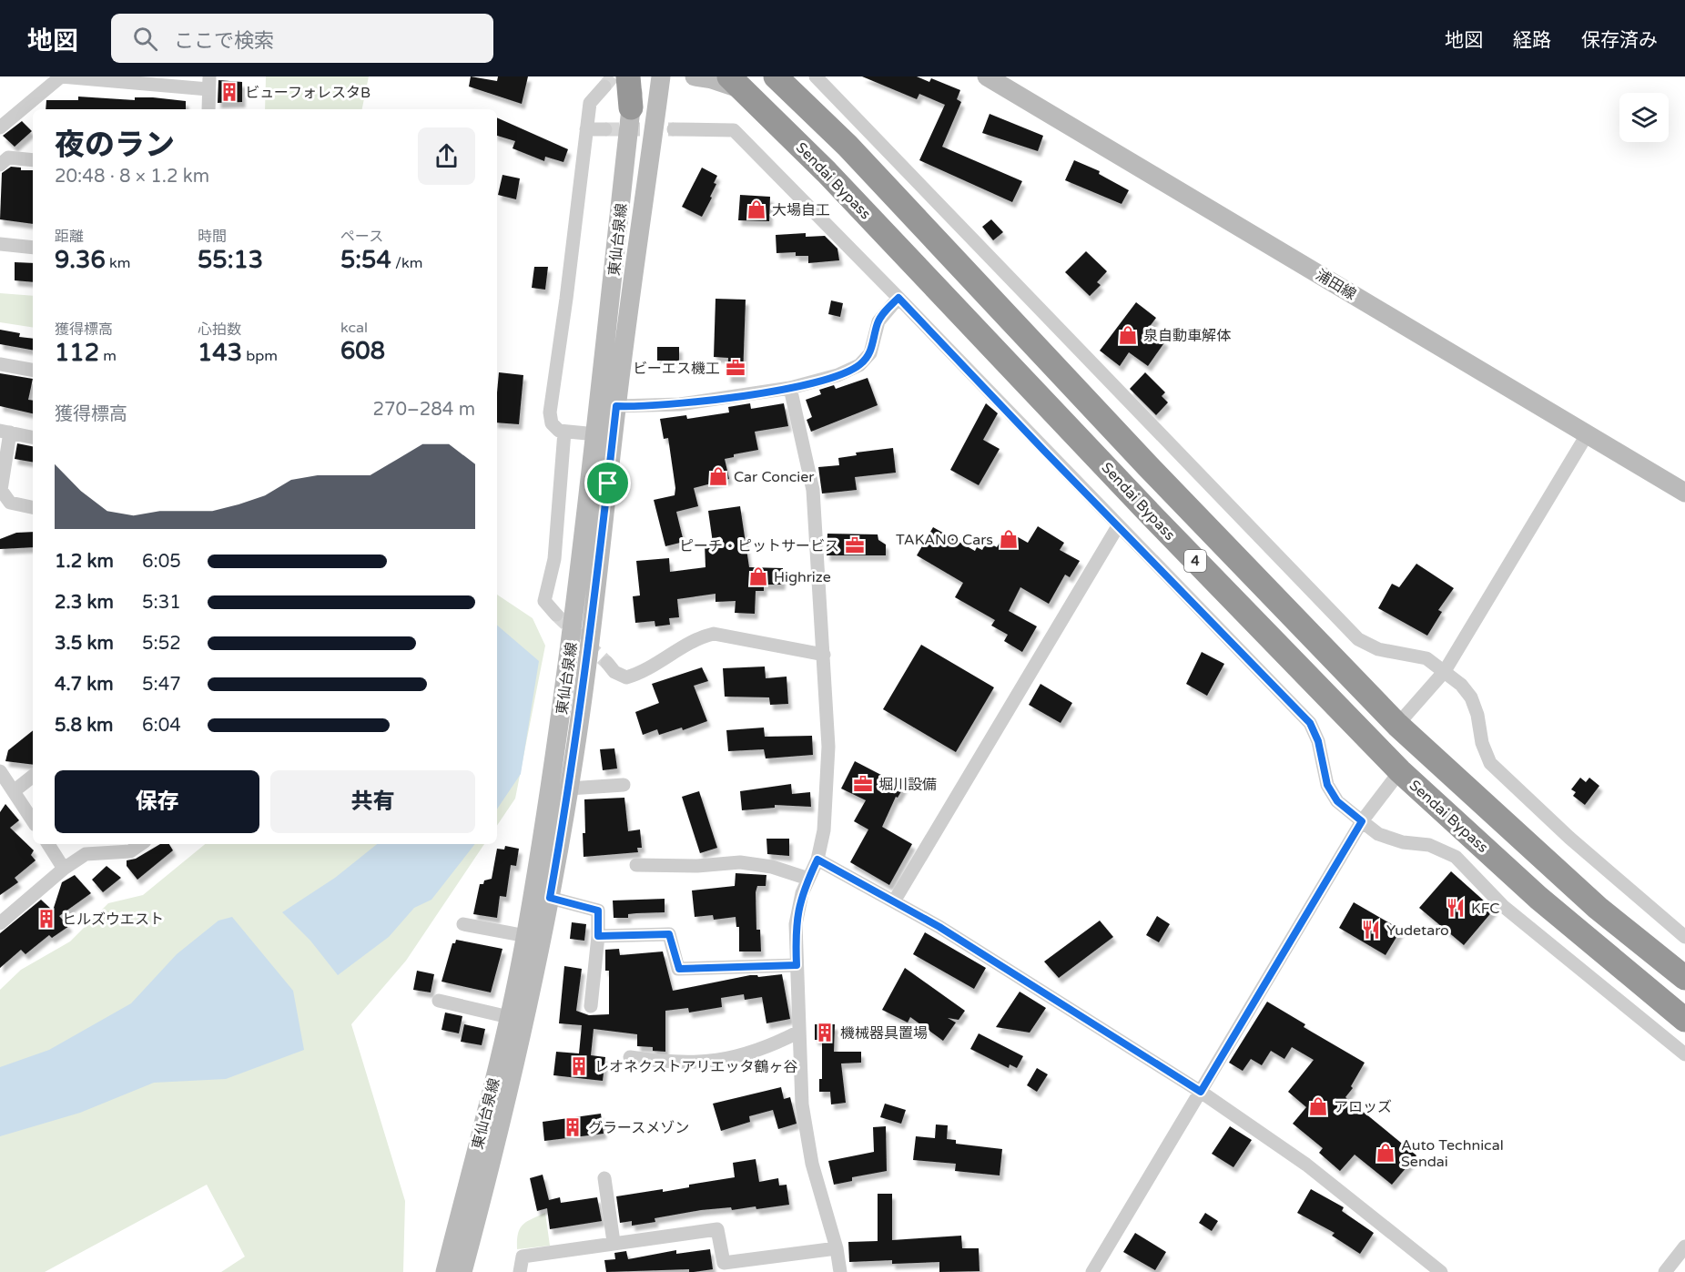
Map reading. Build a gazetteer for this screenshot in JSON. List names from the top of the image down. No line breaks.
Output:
{"streets":{"highway":["Sendai Bypass","4"],"street":["東仙台泉線","浦田線"]},"places":{"building":["ビューフォレスタB","ヒルズウエスト","機械器具置場","レオネクストアリエッタ鶴ヶ谷","グラースメゾン"],"shop":["大場自工","泉自動車解体","Car Concier","TAKANO Cars","Highrize","アロッズ","Auto Technical Sendai"],"office":["ビーエス機工","ピーチ・ピットサービス","堀川設備"],"restaurant":["KFC","Yudetaro"]},"page":{"header":"地図","search":"ここで検索","nav":["地図","経路","保存済み"],"heading":["夜のラン","20:48 · 8 × 1.2 km"],"stats":[["距離","9.36 km"],["時間","55:13"],["ペース","5:54 /km"],["獲得標高","112 m"],["心拍数","143 bpm"],["kcal","608"]],"chart":["獲得標高","270–284 m"],"list":[{"name":"1.2 km","note":"6:05"},{"name":"2.3 km","note":"5:31"},{"name":"3.5 km","note":"5:52"},{"name":"4.7 km","note":"5:47"},{"name":"5.8 km","note":"6:04"}],"buttons":["保存","共有"]}}
